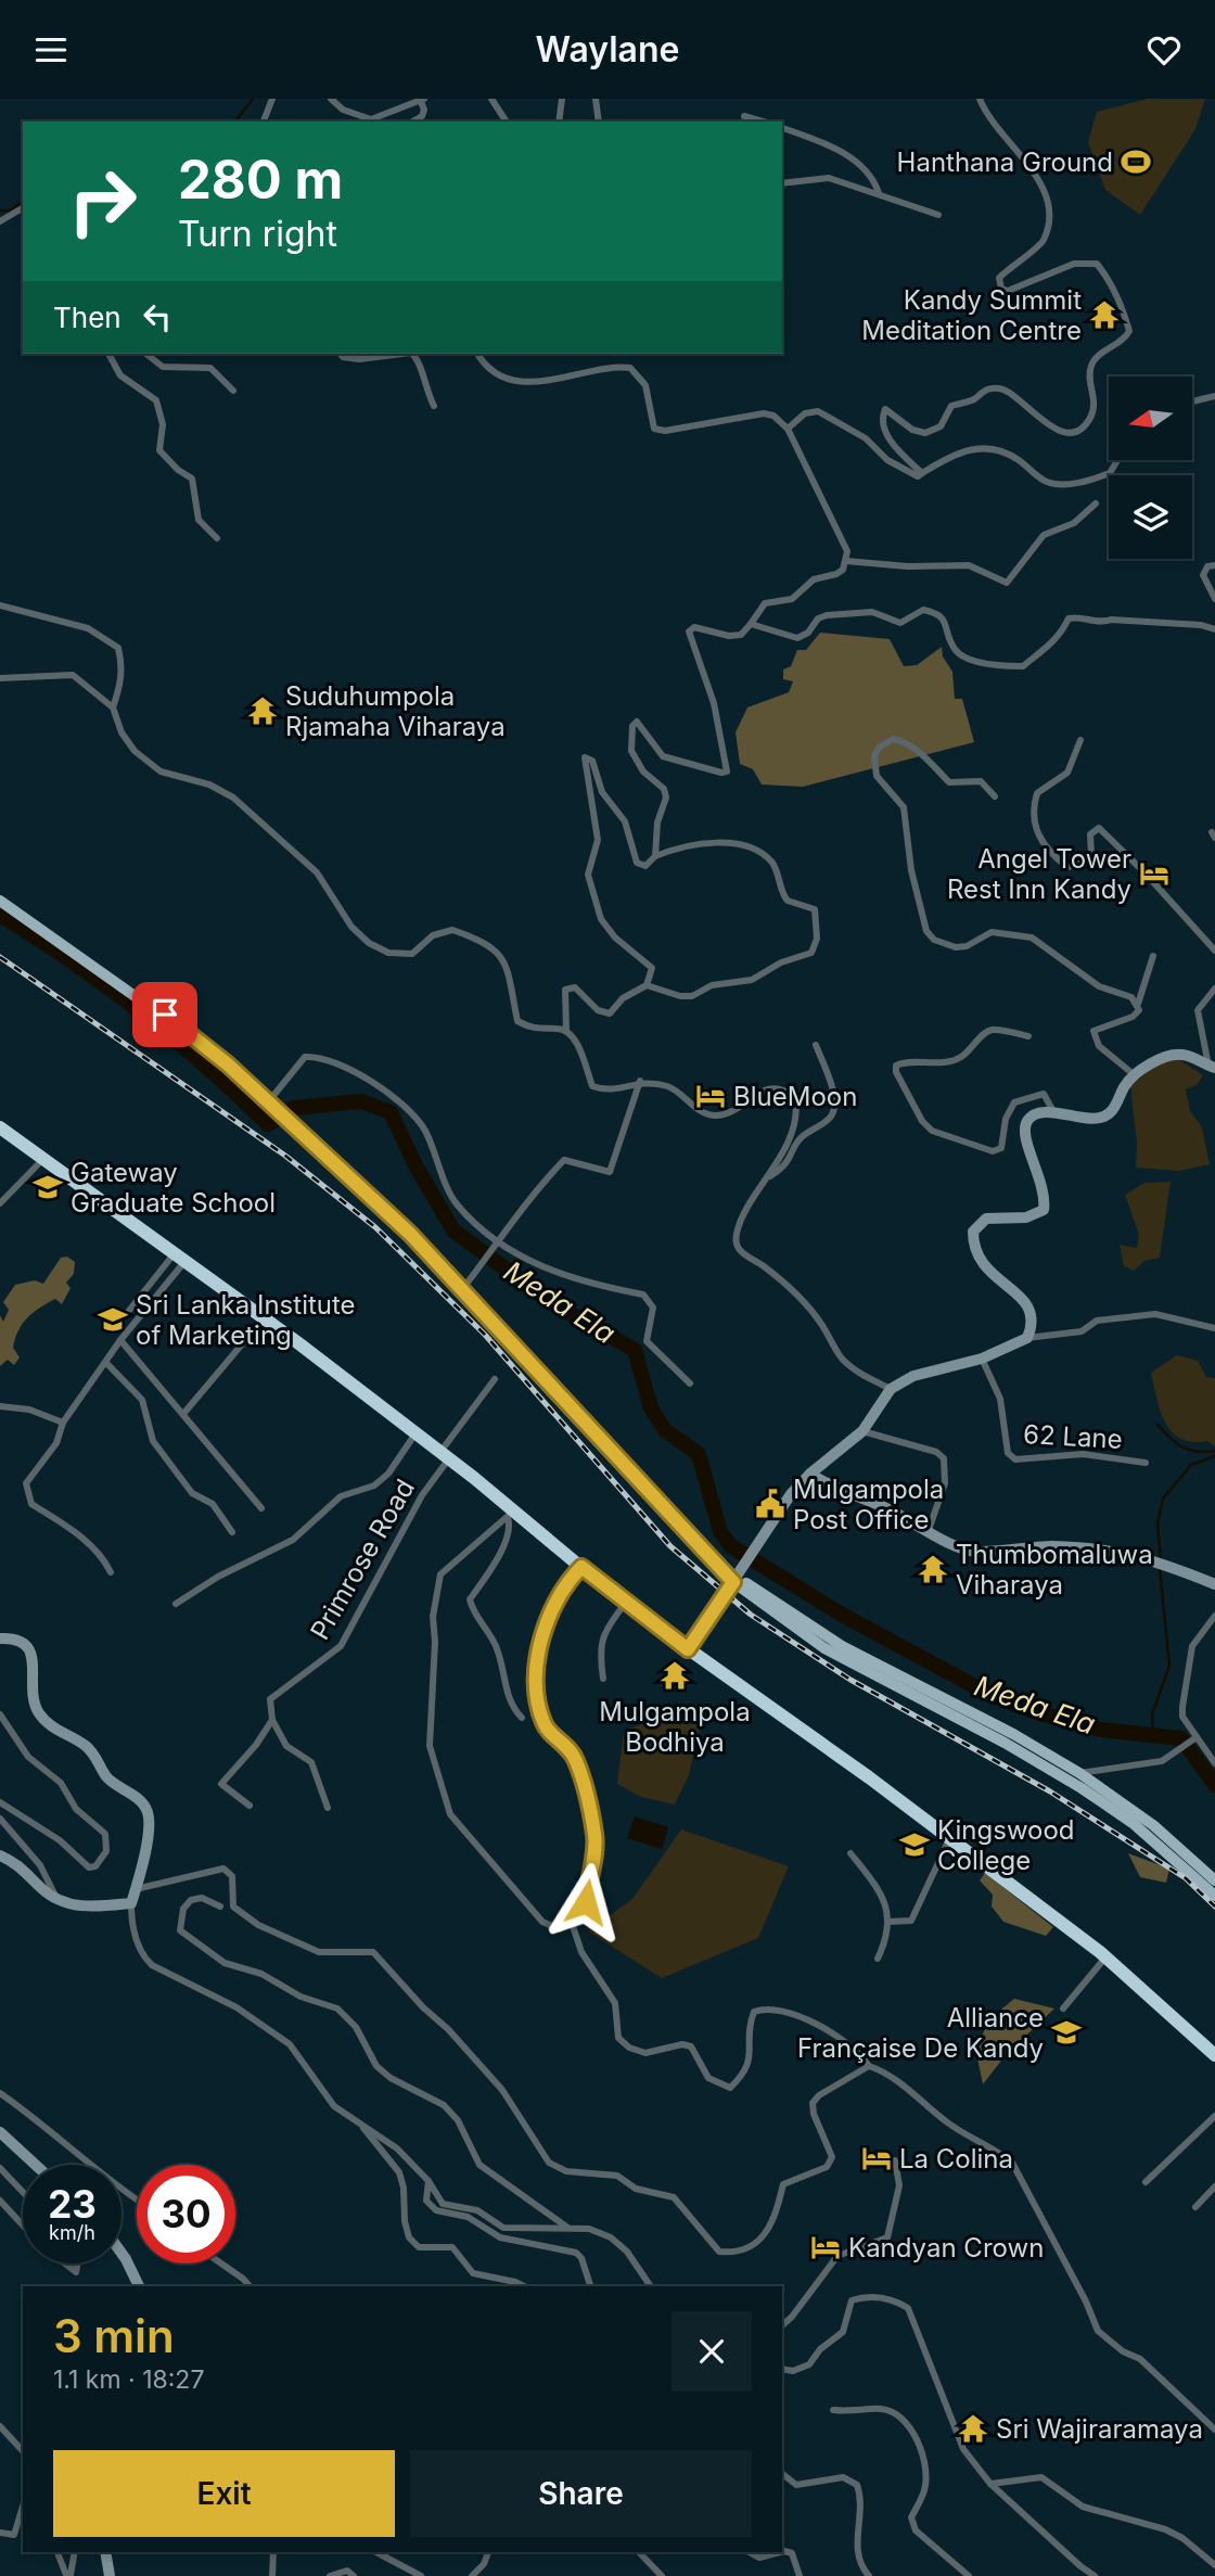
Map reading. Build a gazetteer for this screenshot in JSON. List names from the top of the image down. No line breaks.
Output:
{"streets":{"street":["62 Lane","Primrose Road"]},"water":["Meda Ela"],"places":{"sports":["Hanthana Ground"],"temple":["Kandy Summit Meditation Centre","Suduhumpola Rjamaha Viharaya","Thumbomaluwa Viharaya","Mulgampola Bodhiya","Sri Wajiraramaya"],"hotel":["Angel Tower Rest Inn Kandy","BlueMoon","La Colina","Kandyan Crown"],"school or university":["Gateway Graduate School","Sri Lanka Institute of Marketing","Kingswood College","Alliance Française De Kandy"],"public building":["Mulgampola Post Office"]},"north":"left","page":{"header":"Waylane","turn":["280 m","Turn right"],"then":"Then","speed":"23 km/h","limit":"30","heading":["3 min","1.1 km · 18:27"],"buttons":["Exit","Share"]}}
